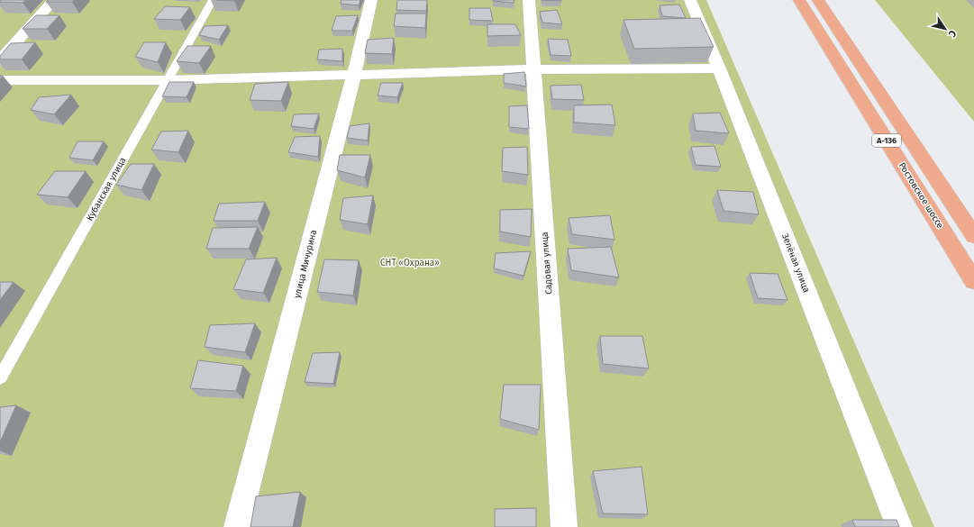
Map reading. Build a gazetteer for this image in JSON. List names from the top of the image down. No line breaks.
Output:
{"streets":{"highway":["А-136","Ростовское шоссе"],"street":["Садовая улица","Зелёная улица","улица Мичурина"],"lane":["Кубанская улица"]},"parks":["СНТ «Охрана»"],"north":"bottom right"}
